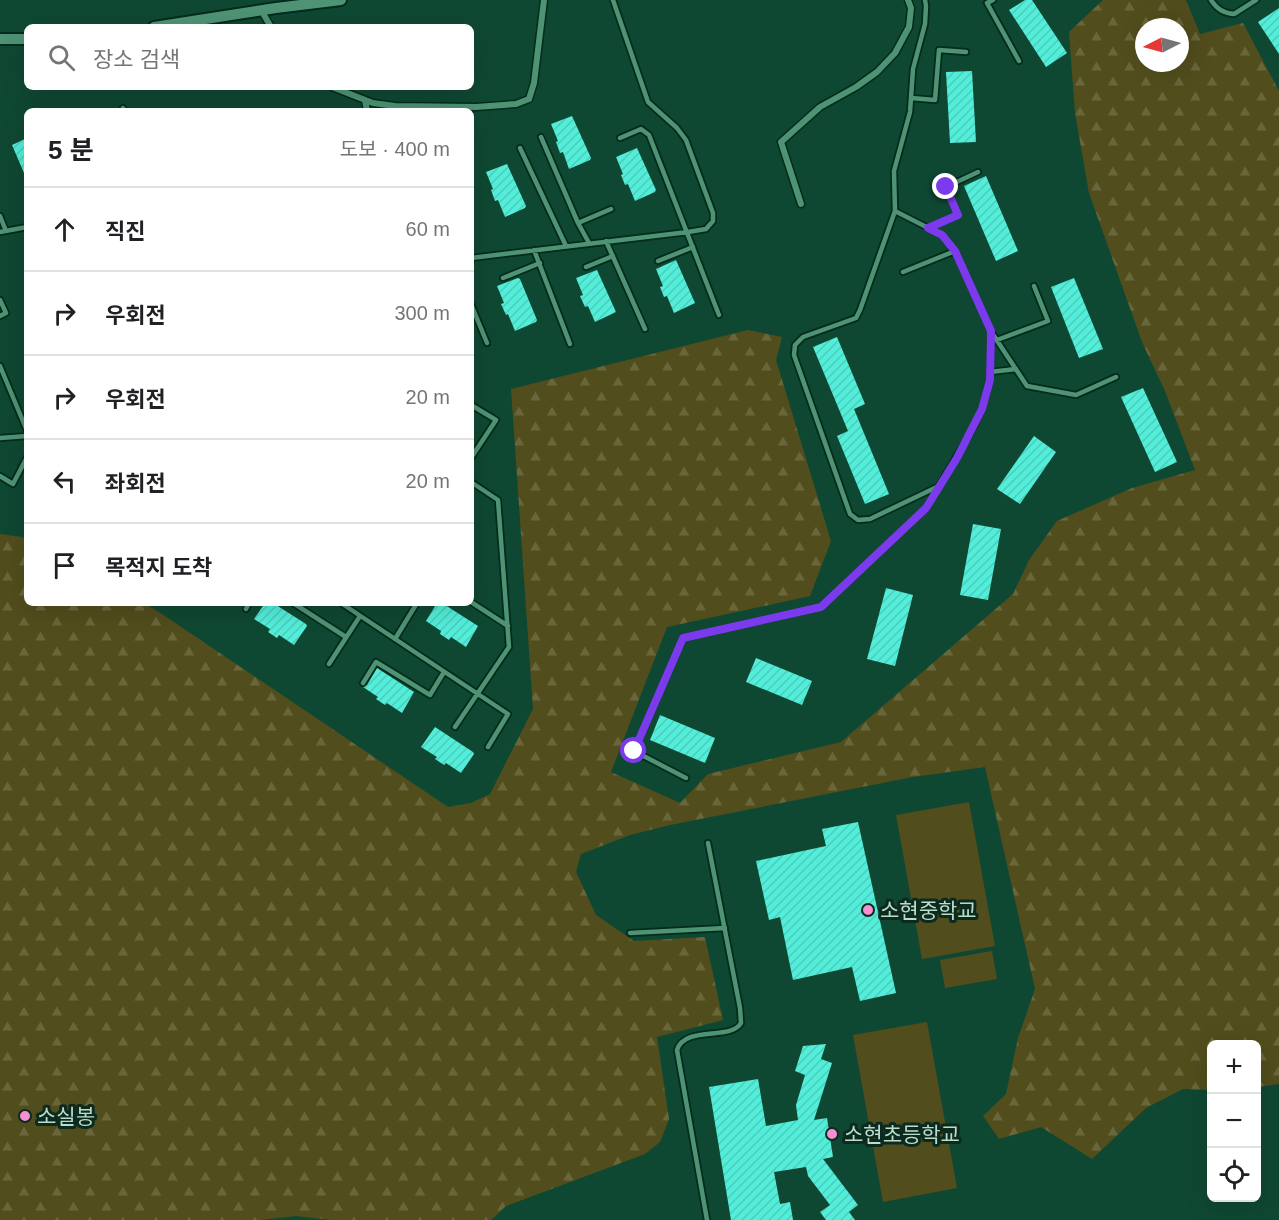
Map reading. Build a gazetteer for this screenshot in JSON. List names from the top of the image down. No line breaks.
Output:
{"places":["소현중학교","소실봉","소현초등학교"],"north":"left","page":{"search":"장소 검색","heading":["5 분","도보 · 400 m"],"list":[["직진","60 m"],["우회전","300 m"],["우회전","20 m"],["좌회전","20 m"],"목적지 도착"],"map_buttons":["+","−"]}}
